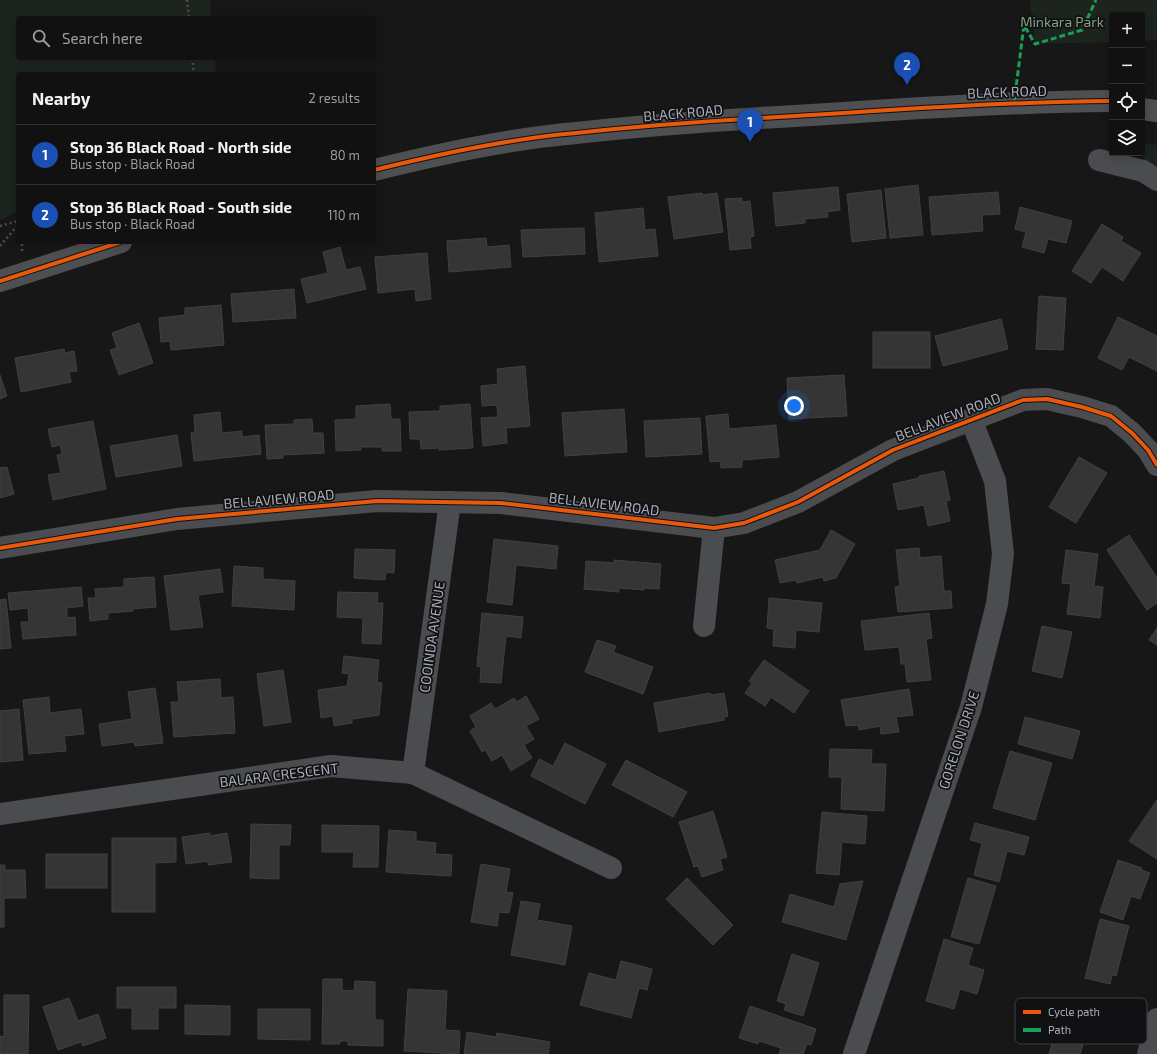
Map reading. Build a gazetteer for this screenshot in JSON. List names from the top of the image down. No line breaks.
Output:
{"streets":{"main road":["BLACK ROAD"],"street":["BELLAVIEW ROAD","COOINDA AVENUE","GORELON DRIVE","BALARA CRESCENT"]},"crossings":[["BELLAVIEW ROAD","COOINDA AVENUE"],["BELLAVIEW ROAD","GORELON DRIVE"],["COOINDA AVENUE","BALARA CRESCENT"]],"parks":["Minkara Park"],"legend":["Cycle path","Path"],"page":{"map_buttons":["+","−"],"search":"Search here","pins":["2","1"],"heading":["Nearby","2 results"],"list":[{"mark":"1","name":"Stop 36 Black Road - North side","note":"Bus stop · Black Road","value":"80 m"},{"mark":"2","name":"Stop 36 Black Road - South side","note":"Bus stop · Black Road","value":"110 m"}]}}
